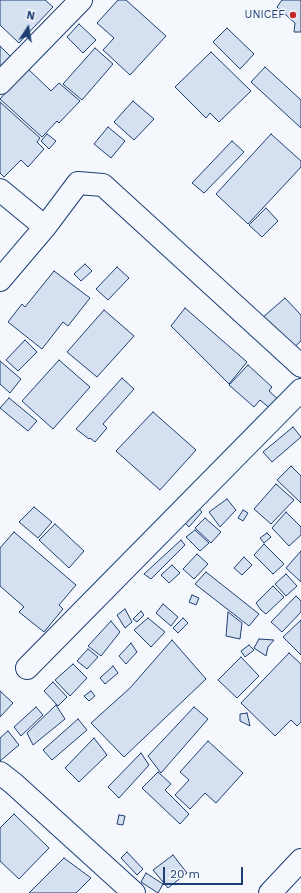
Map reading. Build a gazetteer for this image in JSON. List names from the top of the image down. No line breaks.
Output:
{"places":["UNICEF"],"scale_bar":"20 m","north":"top"}
